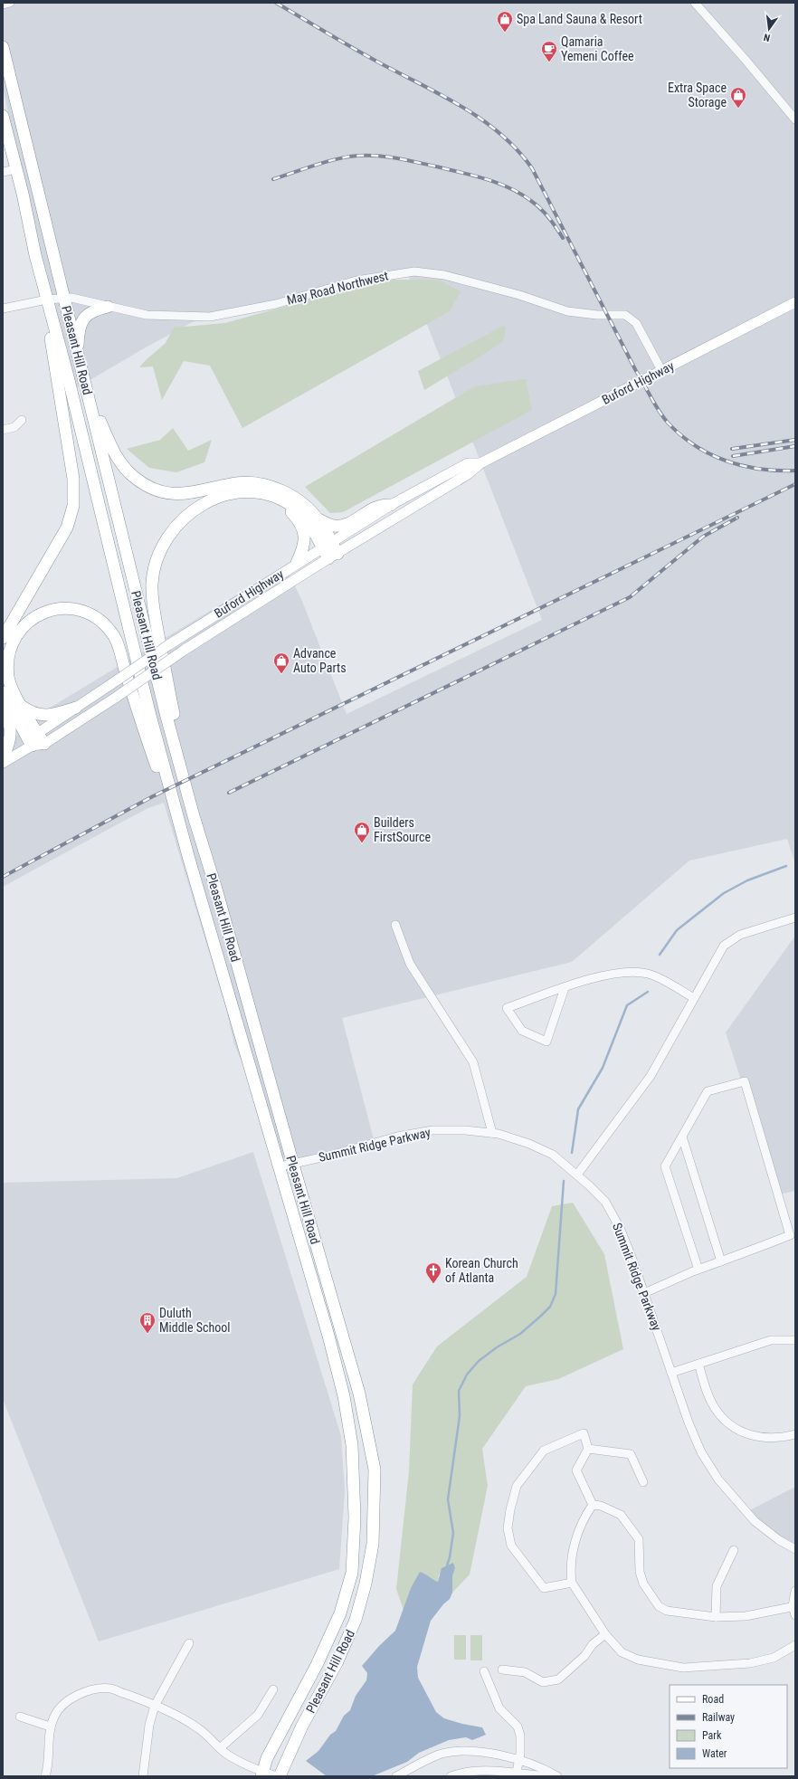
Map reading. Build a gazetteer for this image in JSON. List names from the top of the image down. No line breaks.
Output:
{"streets":{"highway":["Pleasant Hill Road"],"main road":["Buford Highway"],"street":["May Road Northwest","Summit Ridge Parkway"]},"crossings":[["May Road Northwest","Pleasant Hill Road"],["May Road Northwest","Buford Highway"],["Pleasant Hill Road","Summit Ridge Parkway"]],"places":{"shop":["Spa Land Sauna & Resort","Extra Space Storage","Advance Auto Parts","Builders FirstSource"],"cafe":["Qamaria Yemeni Coffee"],"church":["Korean Church of Atlanta"],"building":["Duluth Middle School"]},"legend":["Road","Railway","Park","Water"],"north":"bottom"}
